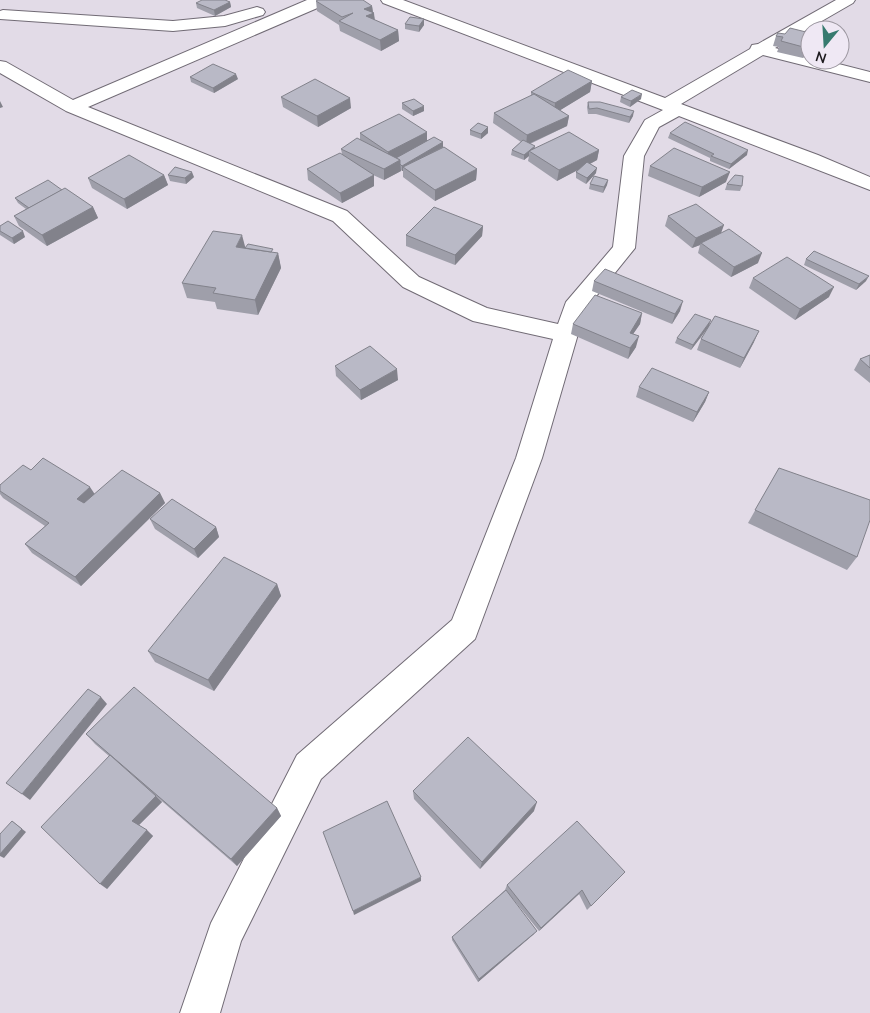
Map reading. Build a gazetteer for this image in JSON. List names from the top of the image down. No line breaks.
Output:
{"north":"bottom"}
